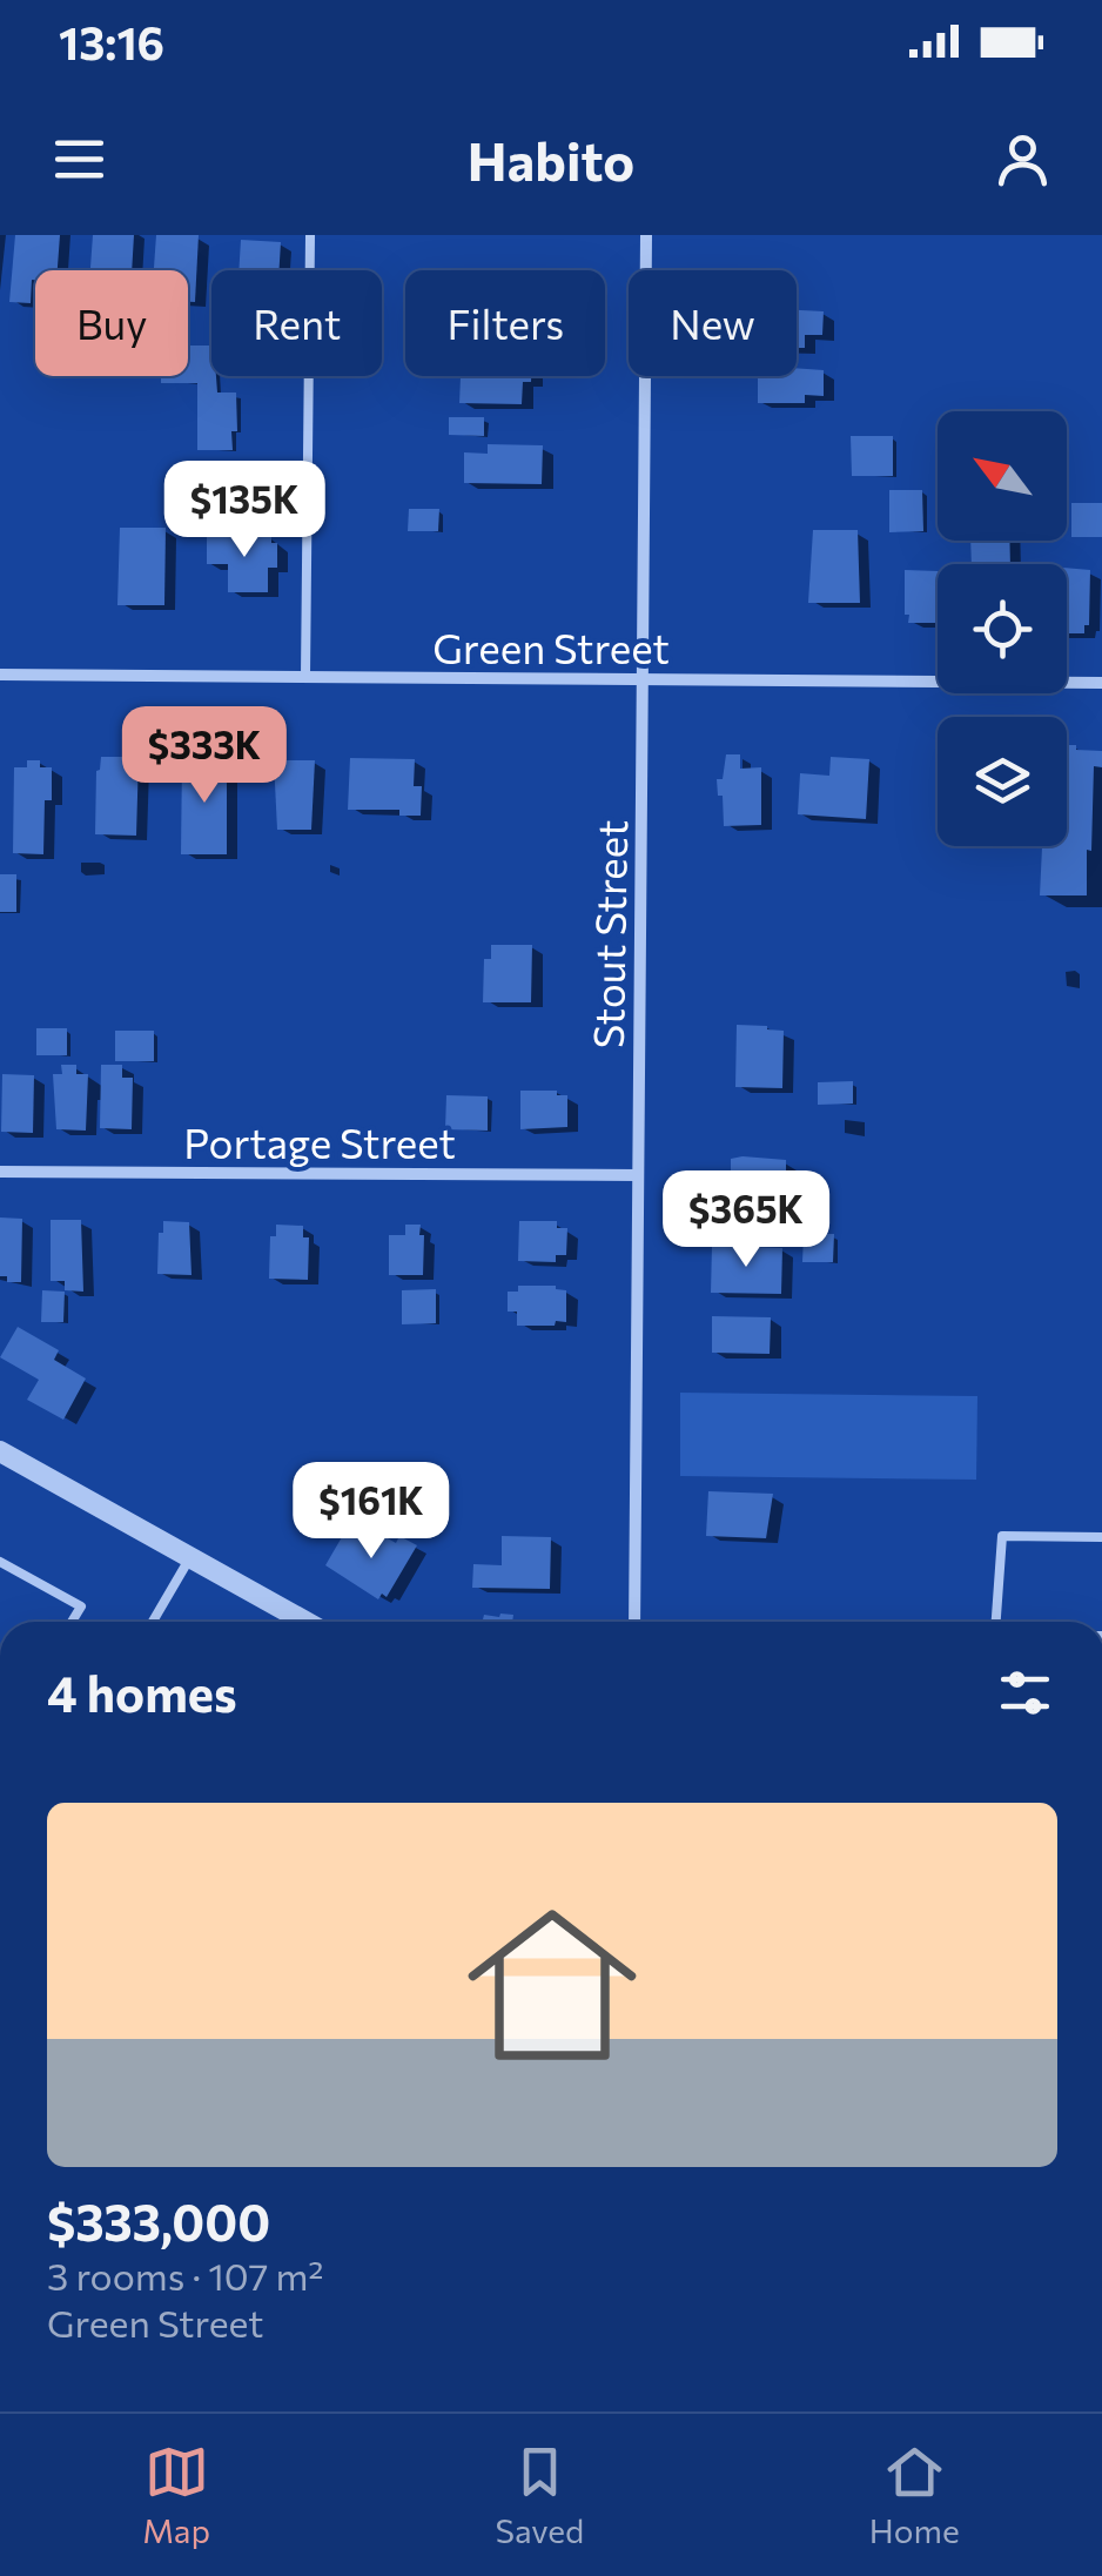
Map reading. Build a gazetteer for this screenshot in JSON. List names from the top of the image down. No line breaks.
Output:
{"streets":{"street":["Green Street","Stout Street","Portage Street"]},"crossings":[["Green Street","Stout Street"],["Stout Street","Portage Street"]],"north":"top left","page":{"status":"13:16","header":"Habito","chip":["Buy","Rent","Filters","New"],"price":["$135K","$333K","$365K","$161K"],"heading":"4 homes","list":[{"name":"$333,000","note":"3 rooms · 107 m² · Green Street"}],"tabs":["Map","Saved","Home"]}}
